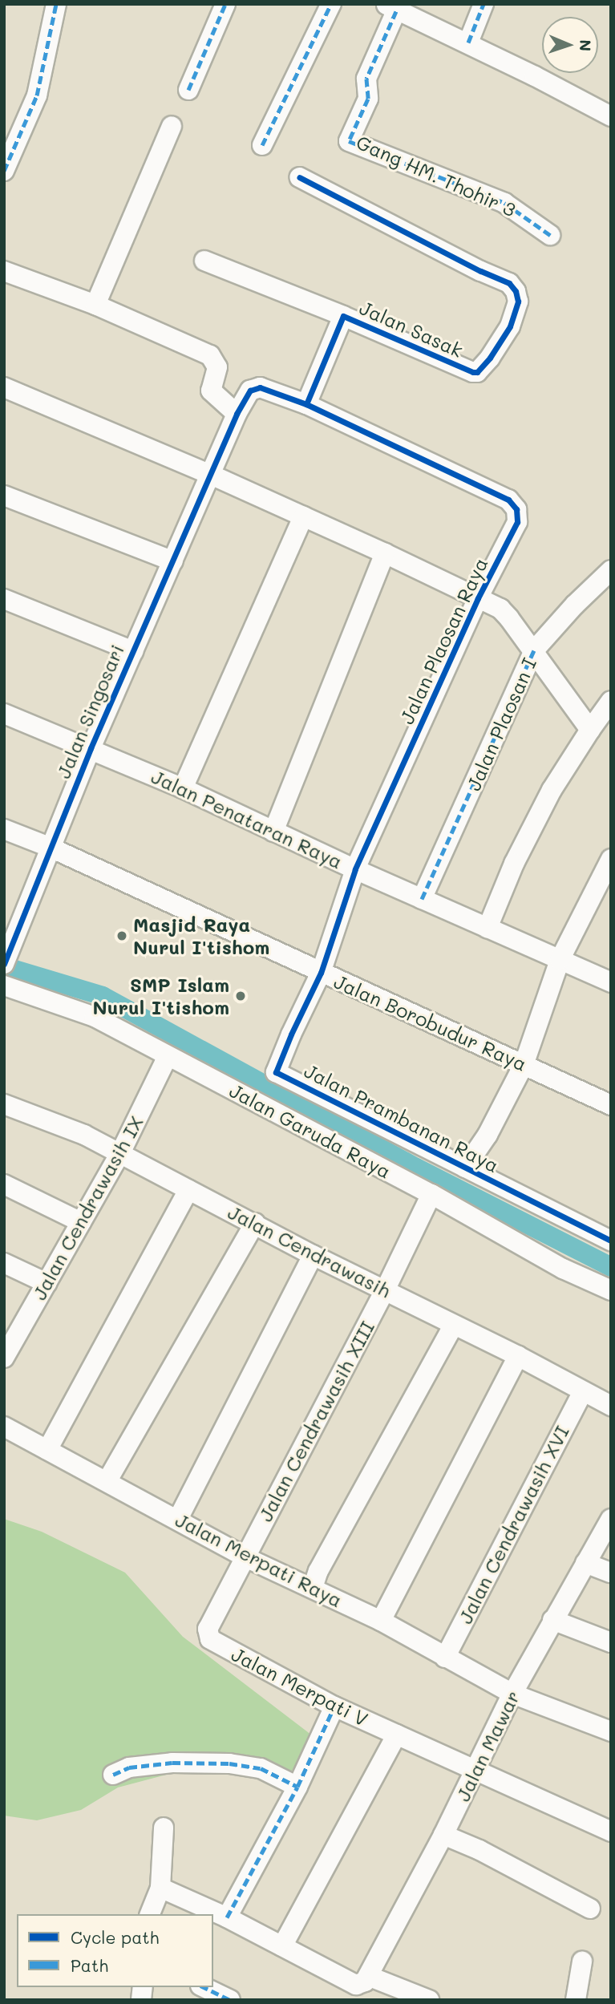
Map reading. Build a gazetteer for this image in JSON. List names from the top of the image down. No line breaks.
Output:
{"streets":{"street":["Gang HM. Thohir 3","Jalan Sasak","Jalan Plaosan Raya","Jalan Singosari","Jalan Plaosan I","Jalan Penataran Raya","Jalan Borobudur Raya","Jalan Prambanan Raya","Jalan Garuda Raya","Jalan Cendrawasih IX","Jalan Cendrawasih","Jalan Cendrawasih XIII","Jalan Cendrawasih XVI","Jalan Merpati Raya","Jalan Merpati V","Jalan Mawar"]},"crossings":[["Jalan Sasak","Jalan Plaosan Raya"],["Jalan Plaosan Raya","Jalan Penataran Raya"],["Jalan Plaosan Raya","Jalan Borobudur Raya"],["Jalan Plaosan Raya","Jalan Prambanan Raya"],["Jalan Singosari","Jalan Penataran Raya"],["Jalan Singosari","Jalan Borobudur Raya"],["Jalan Plaosan I","Jalan Penataran Raya"],["Jalan Borobudur Raya","Jalan Prambanan Raya"],["Jalan Garuda Raya","Jalan Cendrawasih IX"],["Jalan Garuda Raya","Jalan Cendrawasih XIII"],["Jalan Cendrawasih IX","Jalan Cendrawasih"],["Jalan Cendrawasih","Jalan Cendrawasih XIII"],["Jalan Cendrawasih","Jalan Cendrawasih XVI"],["Jalan Cendrawasih XIII","Jalan Merpati Raya"],["Jalan Cendrawasih XIII","Jalan Merpati V"],["Jalan Cendrawasih XVI","Jalan Merpati Raya"],["Jalan Merpati Raya","Jalan Merpati V"],["Jalan Merpati Raya","Jalan Mawar"],["Jalan Merpati V","Jalan Mawar"]],"places":["Masjid Raya Nurul I'tishom","SMP Islam Nurul I'tishom"],"legend":["Cycle path","Path"],"north":"right"}
